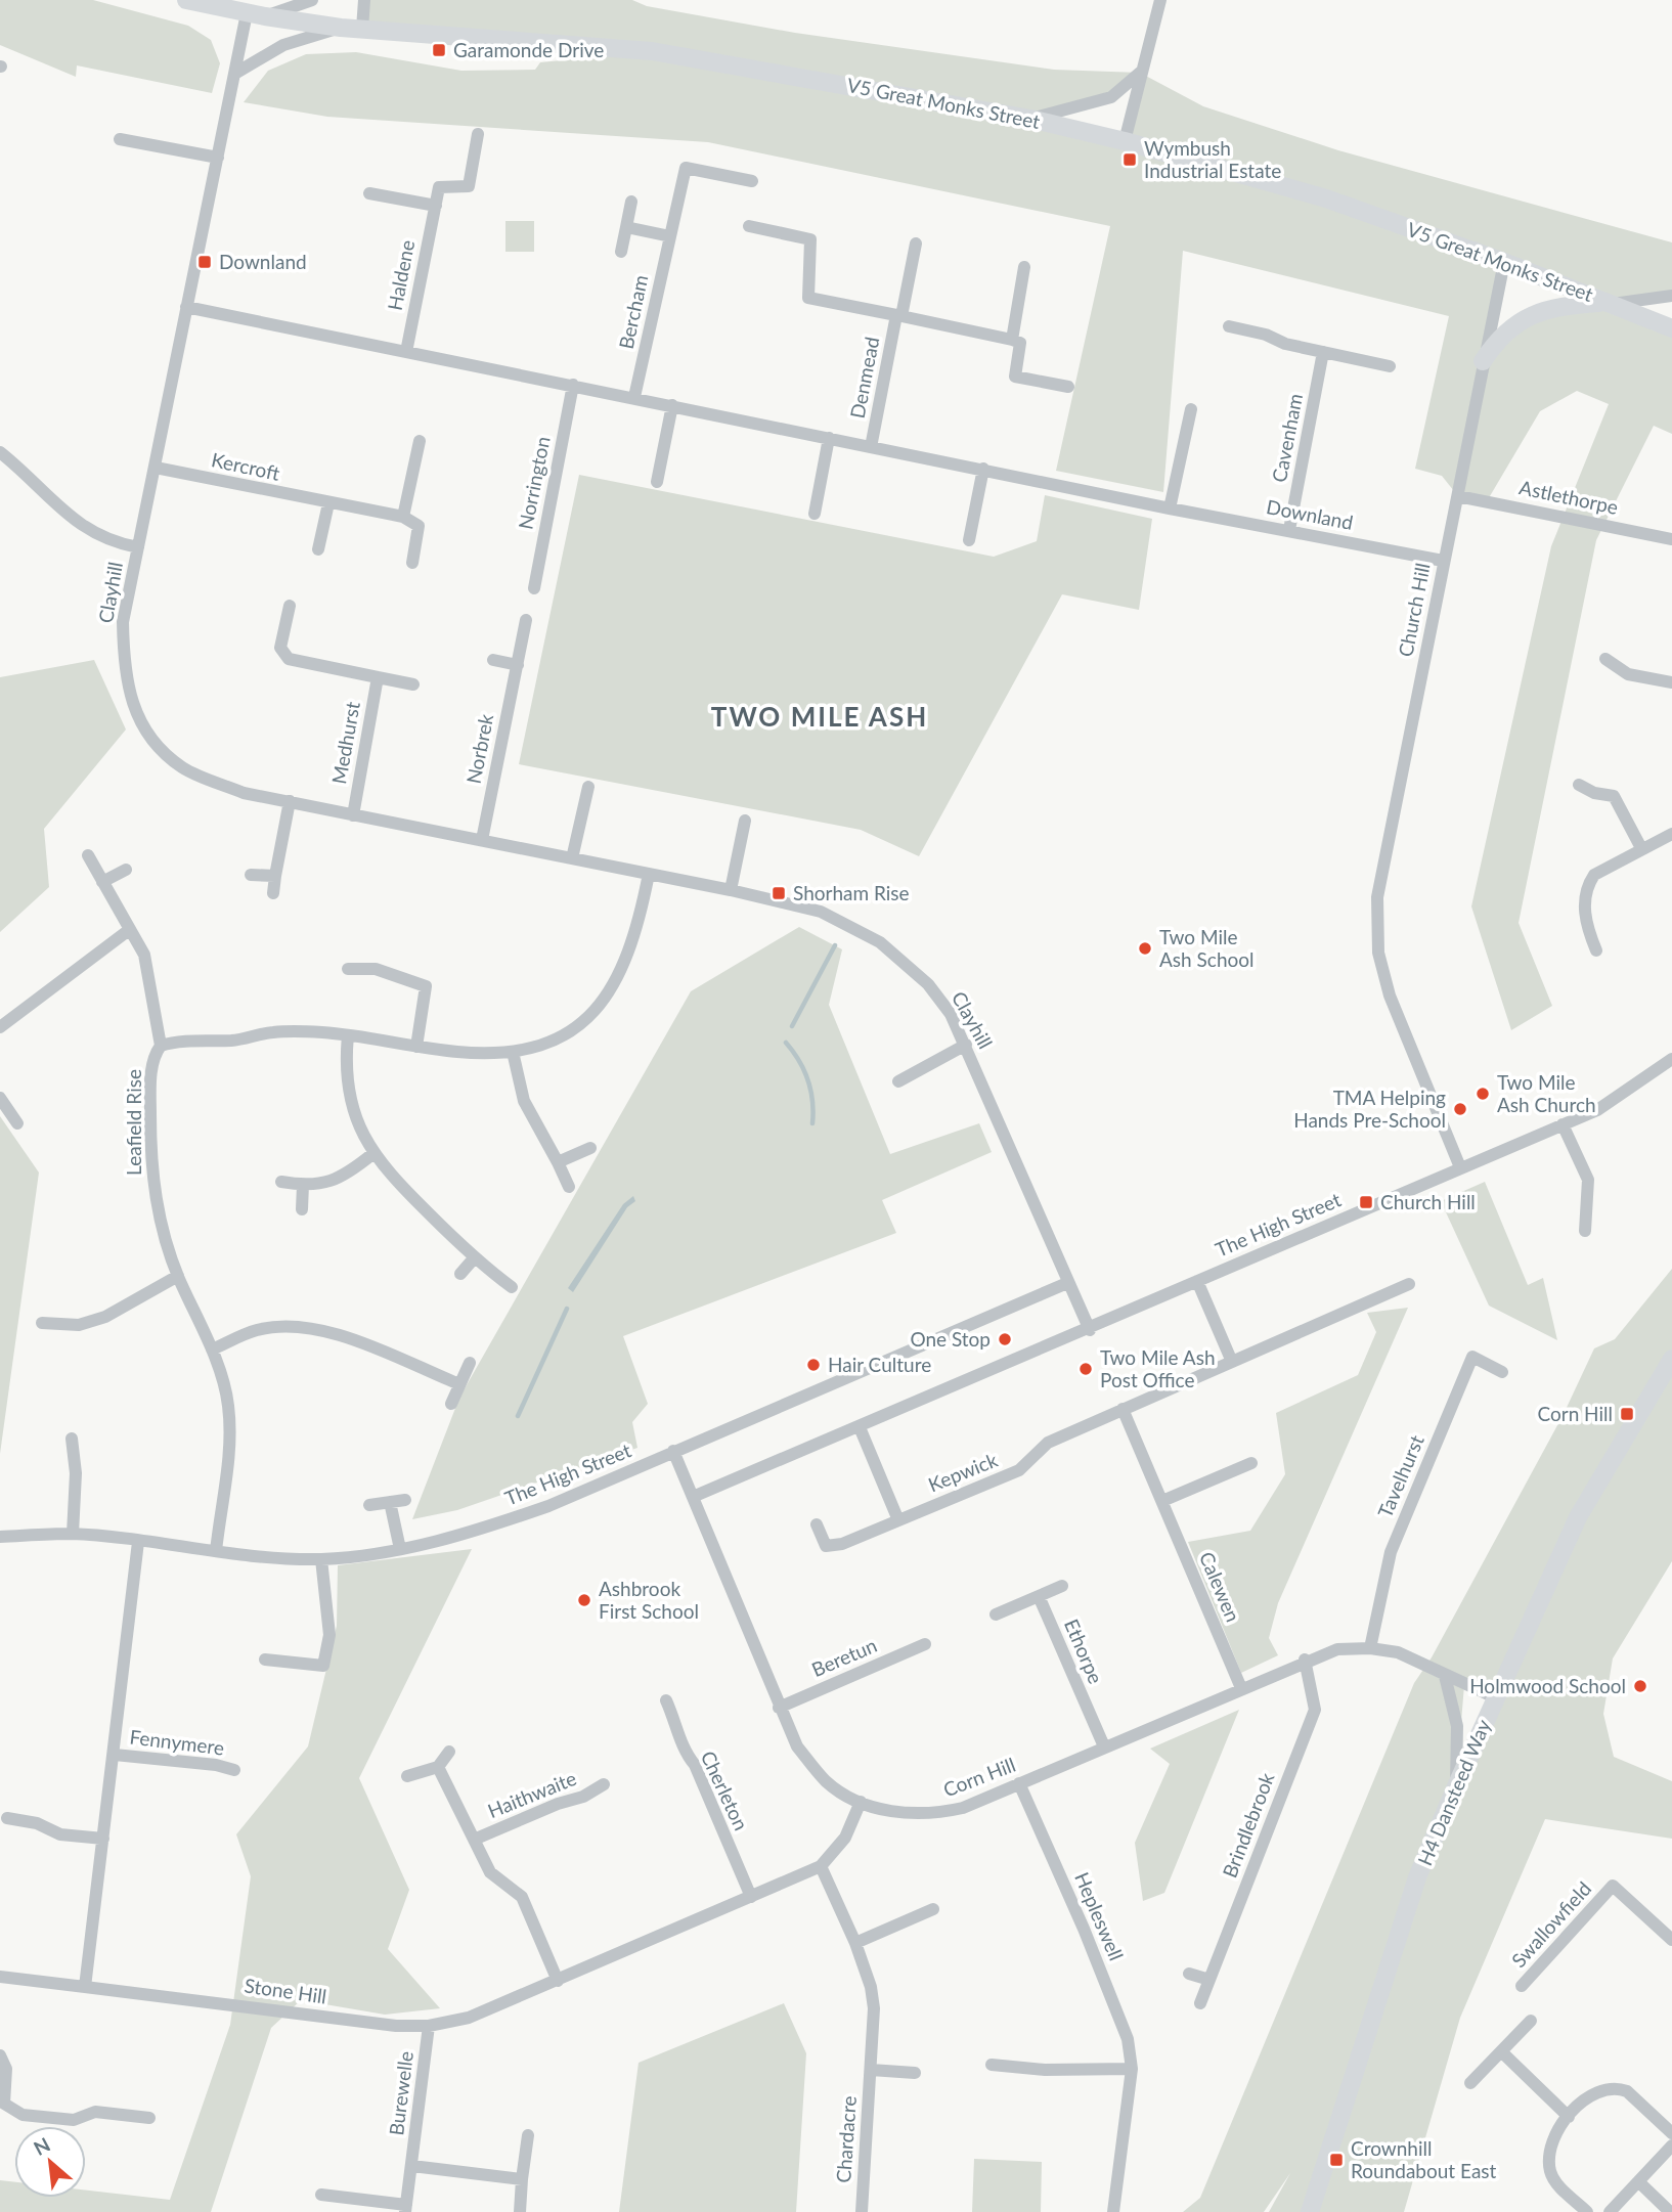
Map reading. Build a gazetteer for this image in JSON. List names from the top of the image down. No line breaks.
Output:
{"streets":{"street":["V5 Great Monks Street","Haldene","Bercham","Denmead","Cavenham","Kercroft","Norrington","Astlethorpe","Downland","Clayhill","Church Hill","Medhurst","Norbrek","Leafield Rise","The High Street","Kepwick","Tavelhurst","Calewen","Ethorpe","Beretun","Fennymere","Corn Hill","Cherleton","H4 Dansteed Way","Haithwaite","Brindlebrook","Hepleswell","Swallowfield","Stone Hill","Burewelle","Chardacre"]},"crossings":[["V5 Great Monks Street","Clayhill"],["V5 Great Monks Street","Church Hill"],["Haldene","Downland"],["Bercham","Downland"],["Denmead","Downland"],["Cavenham","Downland"],["Kercroft","Clayhill"],["Norrington","Downland"],["Astlethorpe","Church Hill"],["Downland","Clayhill"],["Downland","Church Hill"],["Clayhill","Medhurst"],["Clayhill","Norbrek"],["Clayhill","The High Street"],["Church Hill","The High Street"],["Leafield Rise","The High Street"],["The High Street","Corn Hill"],["Kepwick","Calewen"],["Tavelhurst","Corn Hill"],["Calewen","Corn Hill"],["Ethorpe","Corn Hill"],["Beretun","Corn Hill"],["Corn Hill","H4 Dansteed Way"],["Corn Hill","Brindlebrook"],["Corn Hill","Hepleswell"],["Corn Hill","Stone Hill"],["Cherleton","Stone Hill"],["Haithwaite","Stone Hill"],["Stone Hill","Burewelle"],["Stone Hill","Chardacre"]],"districts":["TWO MILE ASH"],"places":{"transit":["Garamonde Drive","Wymbush Industrial Estate","Downland","Shorham Rise","Church Hill","Corn Hill","Crownhill Roundabout East"],"other":["Two Mile Ash School","Two Mile Ash Church","TMA Helping Hands Pre-School","One Stop","Hair Culture","Two Mile Ash Post Office","Ashbrook First School","Holmwood School"]},"north":"top left"}
